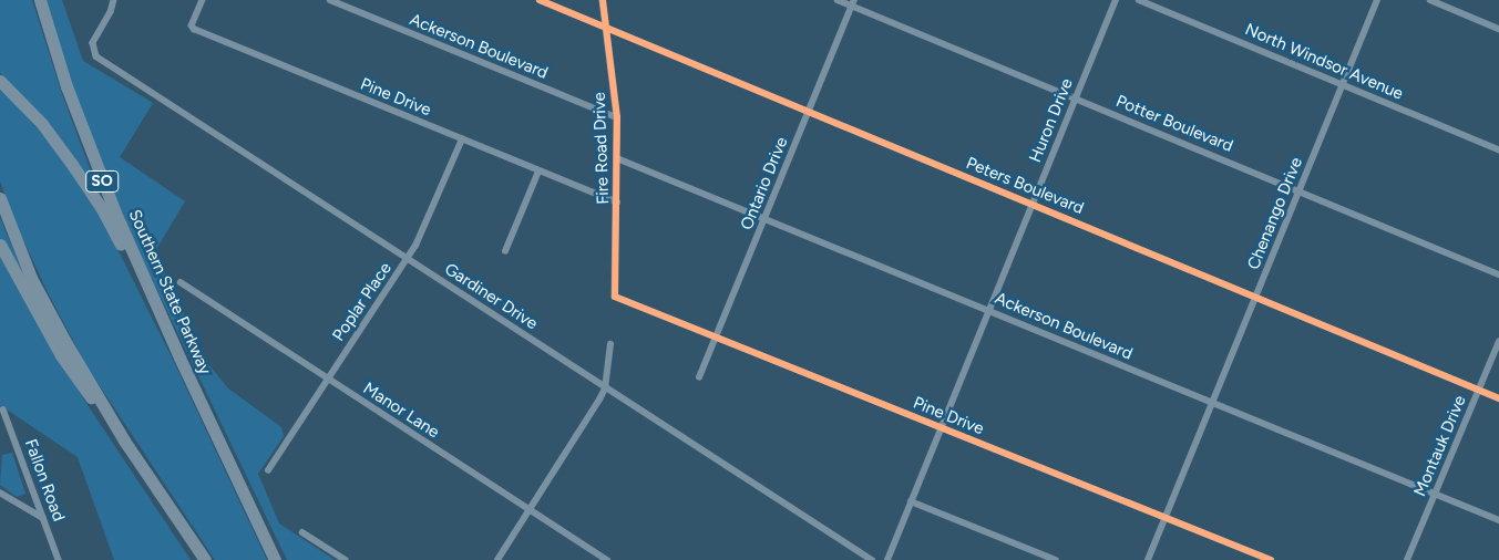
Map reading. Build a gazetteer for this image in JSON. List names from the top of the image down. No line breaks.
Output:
{"streets":{"highway":["SO","Southern State Parkway"],"street":["Ackerson Boulevard","North Windsor Avenue","Pine Drive","Huron Drive","Potter Boulevard","Fire Road Drive","Ontario Drive","Peters Boulevard","Chenango Drive","Gardiner Drive","Poplar Place","Manor Lane","Montauk Drive","Fallon Road"]},"crossings":[["Ackerson Boulevard","Huron Drive"],["Ackerson Boulevard","Fire Road Drive"],["Ackerson Boulevard","Ontario Drive"],["Ackerson Boulevard","Chenango Drive"],["Ackerson Boulevard","Montauk Drive"],["North Windsor Avenue","Chenango Drive"],["Pine Drive","Huron Drive"],["Pine Drive","Fire Road Drive"],["Pine Drive","Ontario Drive"],["Pine Drive","Chenango Drive"],["Pine Drive","Poplar Place"],["Huron Drive","Potter Boulevard"],["Huron Drive","Peters Boulevard"],["Potter Boulevard","Ontario Drive"],["Potter Boulevard","Chenango Drive"],["Fire Road Drive","Peters Boulevard"],["Ontario Drive","Peters Boulevard"],["Peters Boulevard","Chenango Drive"],["Peters Boulevard","Montauk Drive"],["Gardiner Drive","Poplar Place"],["Poplar Place","Manor Lane"]]}
